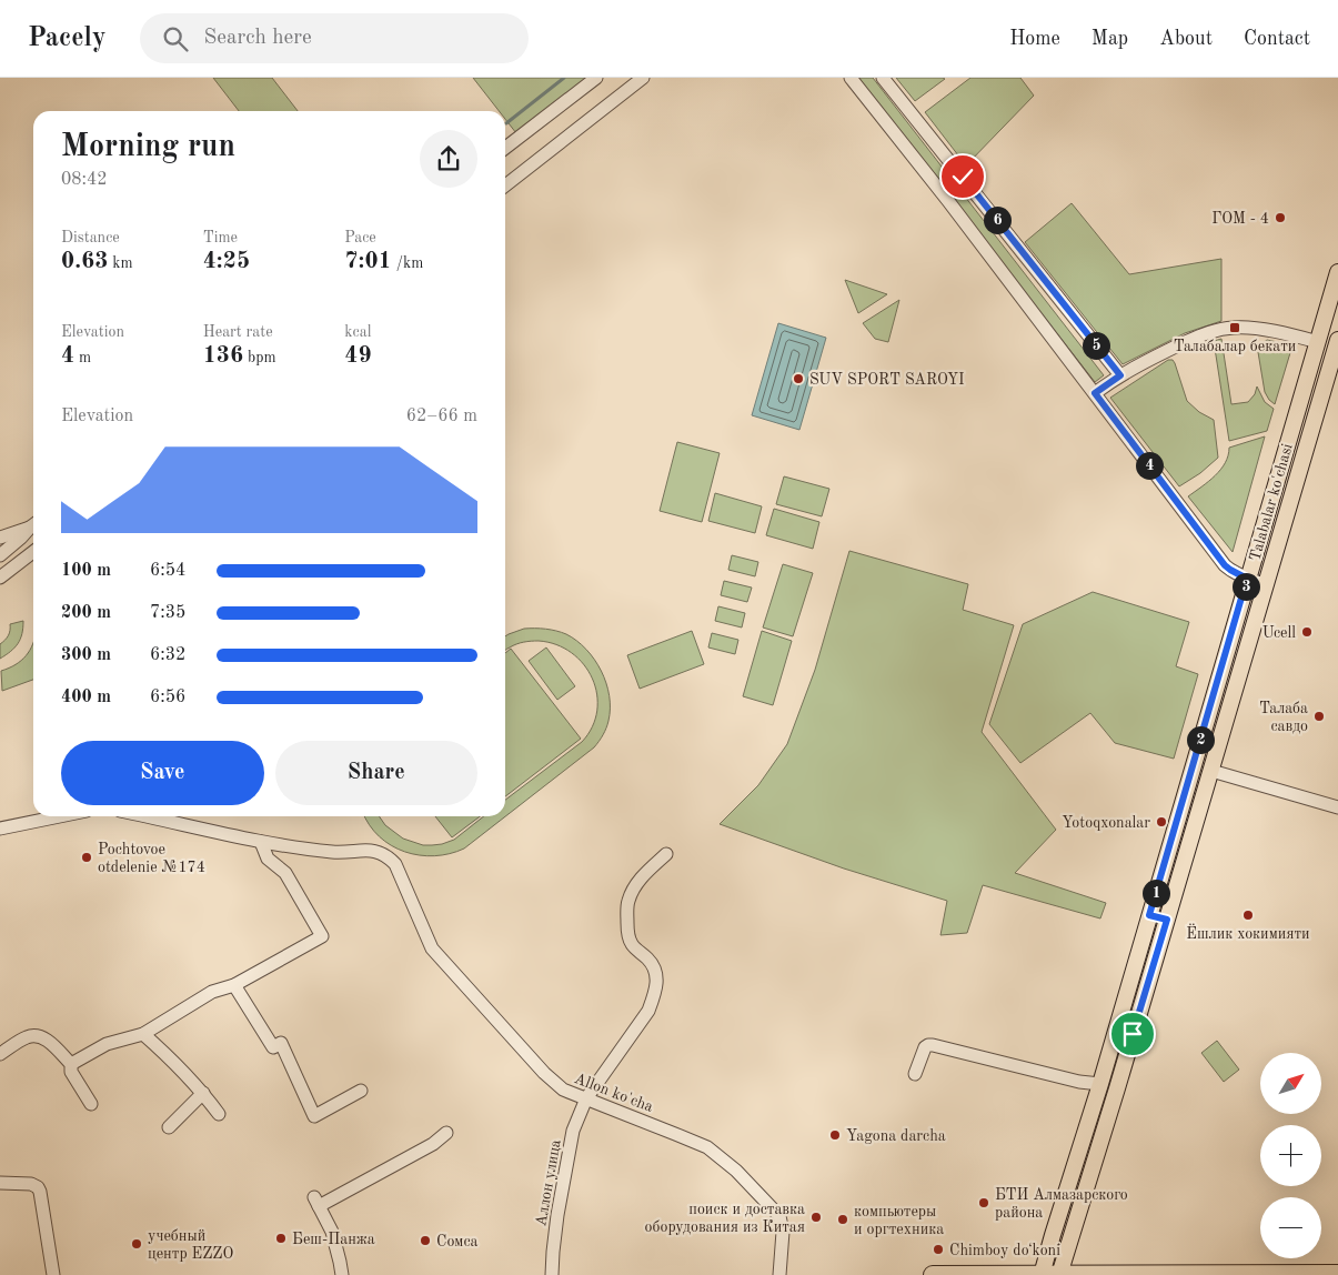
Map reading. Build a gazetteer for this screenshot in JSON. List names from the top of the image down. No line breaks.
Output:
{"streets":{"main road":["Talabalar ko'chasi"],"street":["Allon ko'cha","Аллон улица"]},"crossings":[["Allon ko'cha","Аллон улица"]],"places":{"other":["ГОМ - 4","SUV SPORT SAROYI","Ucell","Талаба савдо","Yotoqxonalar","Pochtovoe otdelenie №174","Ёшлик хокимияти","Yagona darcha","БТИ Алмазарского района","поиск и доставка оборудования из Китая","компьютеры и оргтехника","Беш-Панжа","Сомса","учебный центр ЕZZO","Chimboy doʻkoni"],"transit":["Талабалар бекати"]},"north":"top right","page":{"header":"Pacely","search":"Search here","nav":["Home","Map","About","Contact"],"heading":["Morning run","08:42"],"stats":[["Distance","0.63 km"],["Time","4:25"],["Pace","7:01 /km"],["Elevation","4 m"],["Heart rate","136 bpm"],["kcal","49"]],"pins":["6","5","4","3","2","1"],"chart":["Elevation","62–66 m"],"list":[{"name":"100 m","note":"6:54"},{"name":"200 m","note":"7:35"},{"name":"300 m","note":"6:32"},{"name":"400 m","note":"6:56"}],"buttons":["Save","Share"],"map_buttons":["+","−"]}}
